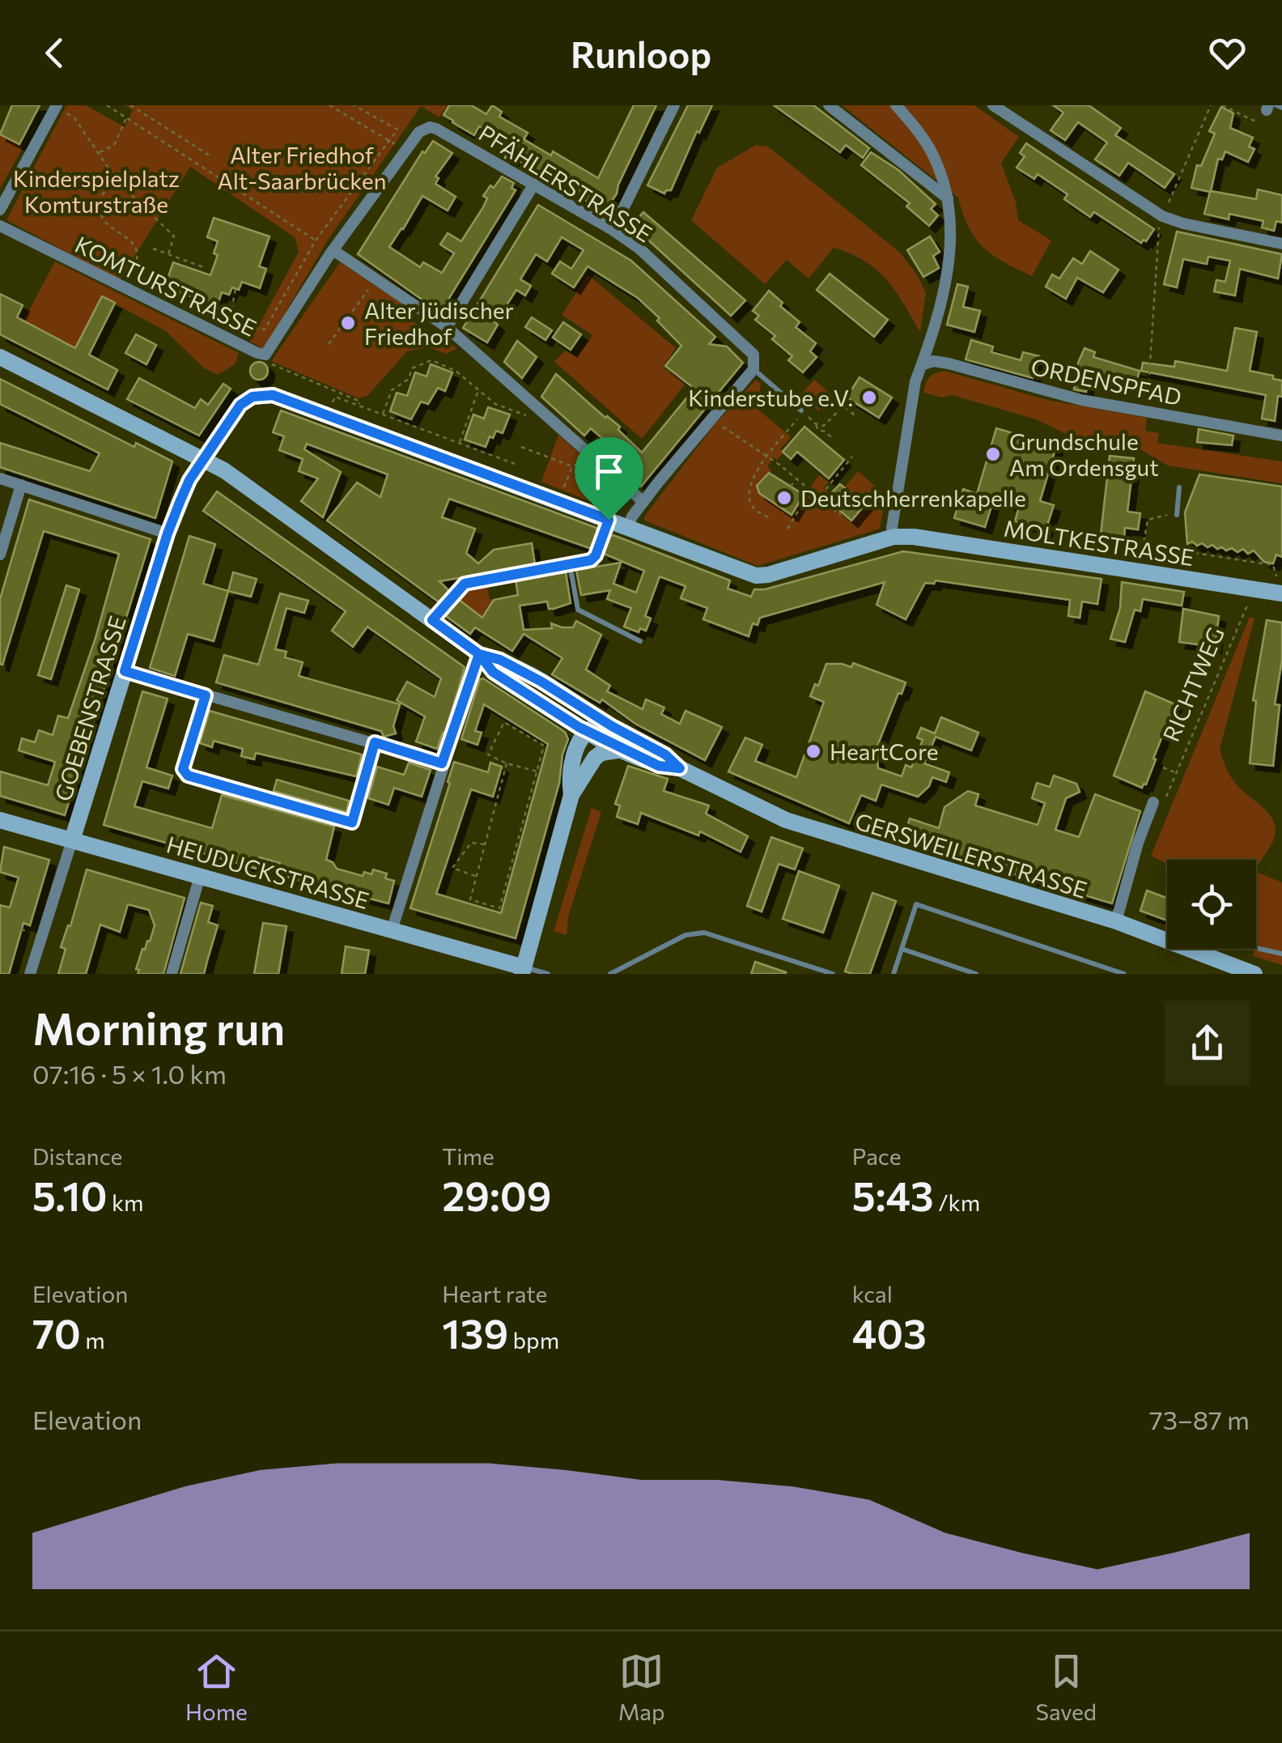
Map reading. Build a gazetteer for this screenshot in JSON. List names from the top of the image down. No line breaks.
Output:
{"streets":{"street":["PFÄHLERSTRASSE","KOMTURSTRASSE","ORDENSPFAD","MOLTKESTRASSE","GOEBENSTRASSE","GERSWEILERSTRASSE","HEUDUCKSTRASSE"],"path":["RICHTWEG"]},"crossings":[["PFÄHLERSTRASSE","KOMTURSTRASSE"],["MOLTKESTRASSE","GOEBENSTRASSE"],["MOLTKESTRASSE","GERSWEILERSTRASSE"],["GOEBENSTRASSE","GERSWEILERSTRASSE"],["GOEBENSTRASSE","HEUDUCKSTRASSE"]],"parks":["Alter Friedhof Alt-Saarbrücken","Kinderspielplatz Komturstraße"],"places":["Alter Jüdischer Friedhof","Kinderstube e.V.","Grundschule Am Ordensgut","Deutschherrenkapelle","HeartCore"],"page":{"header":"Runloop","heading":["Morning run","07:16 · 5 × 1.0 km"],"stats":[["Distance","5.10 km"],["Time","29:09"],["Pace","5:43 /km"],["Elevation","70 m"],["Heart rate","139 bpm"],["kcal","403"]],"chart":["Elevation","73–87 m"],"tabs":["Home","Map","Saved"]}}
